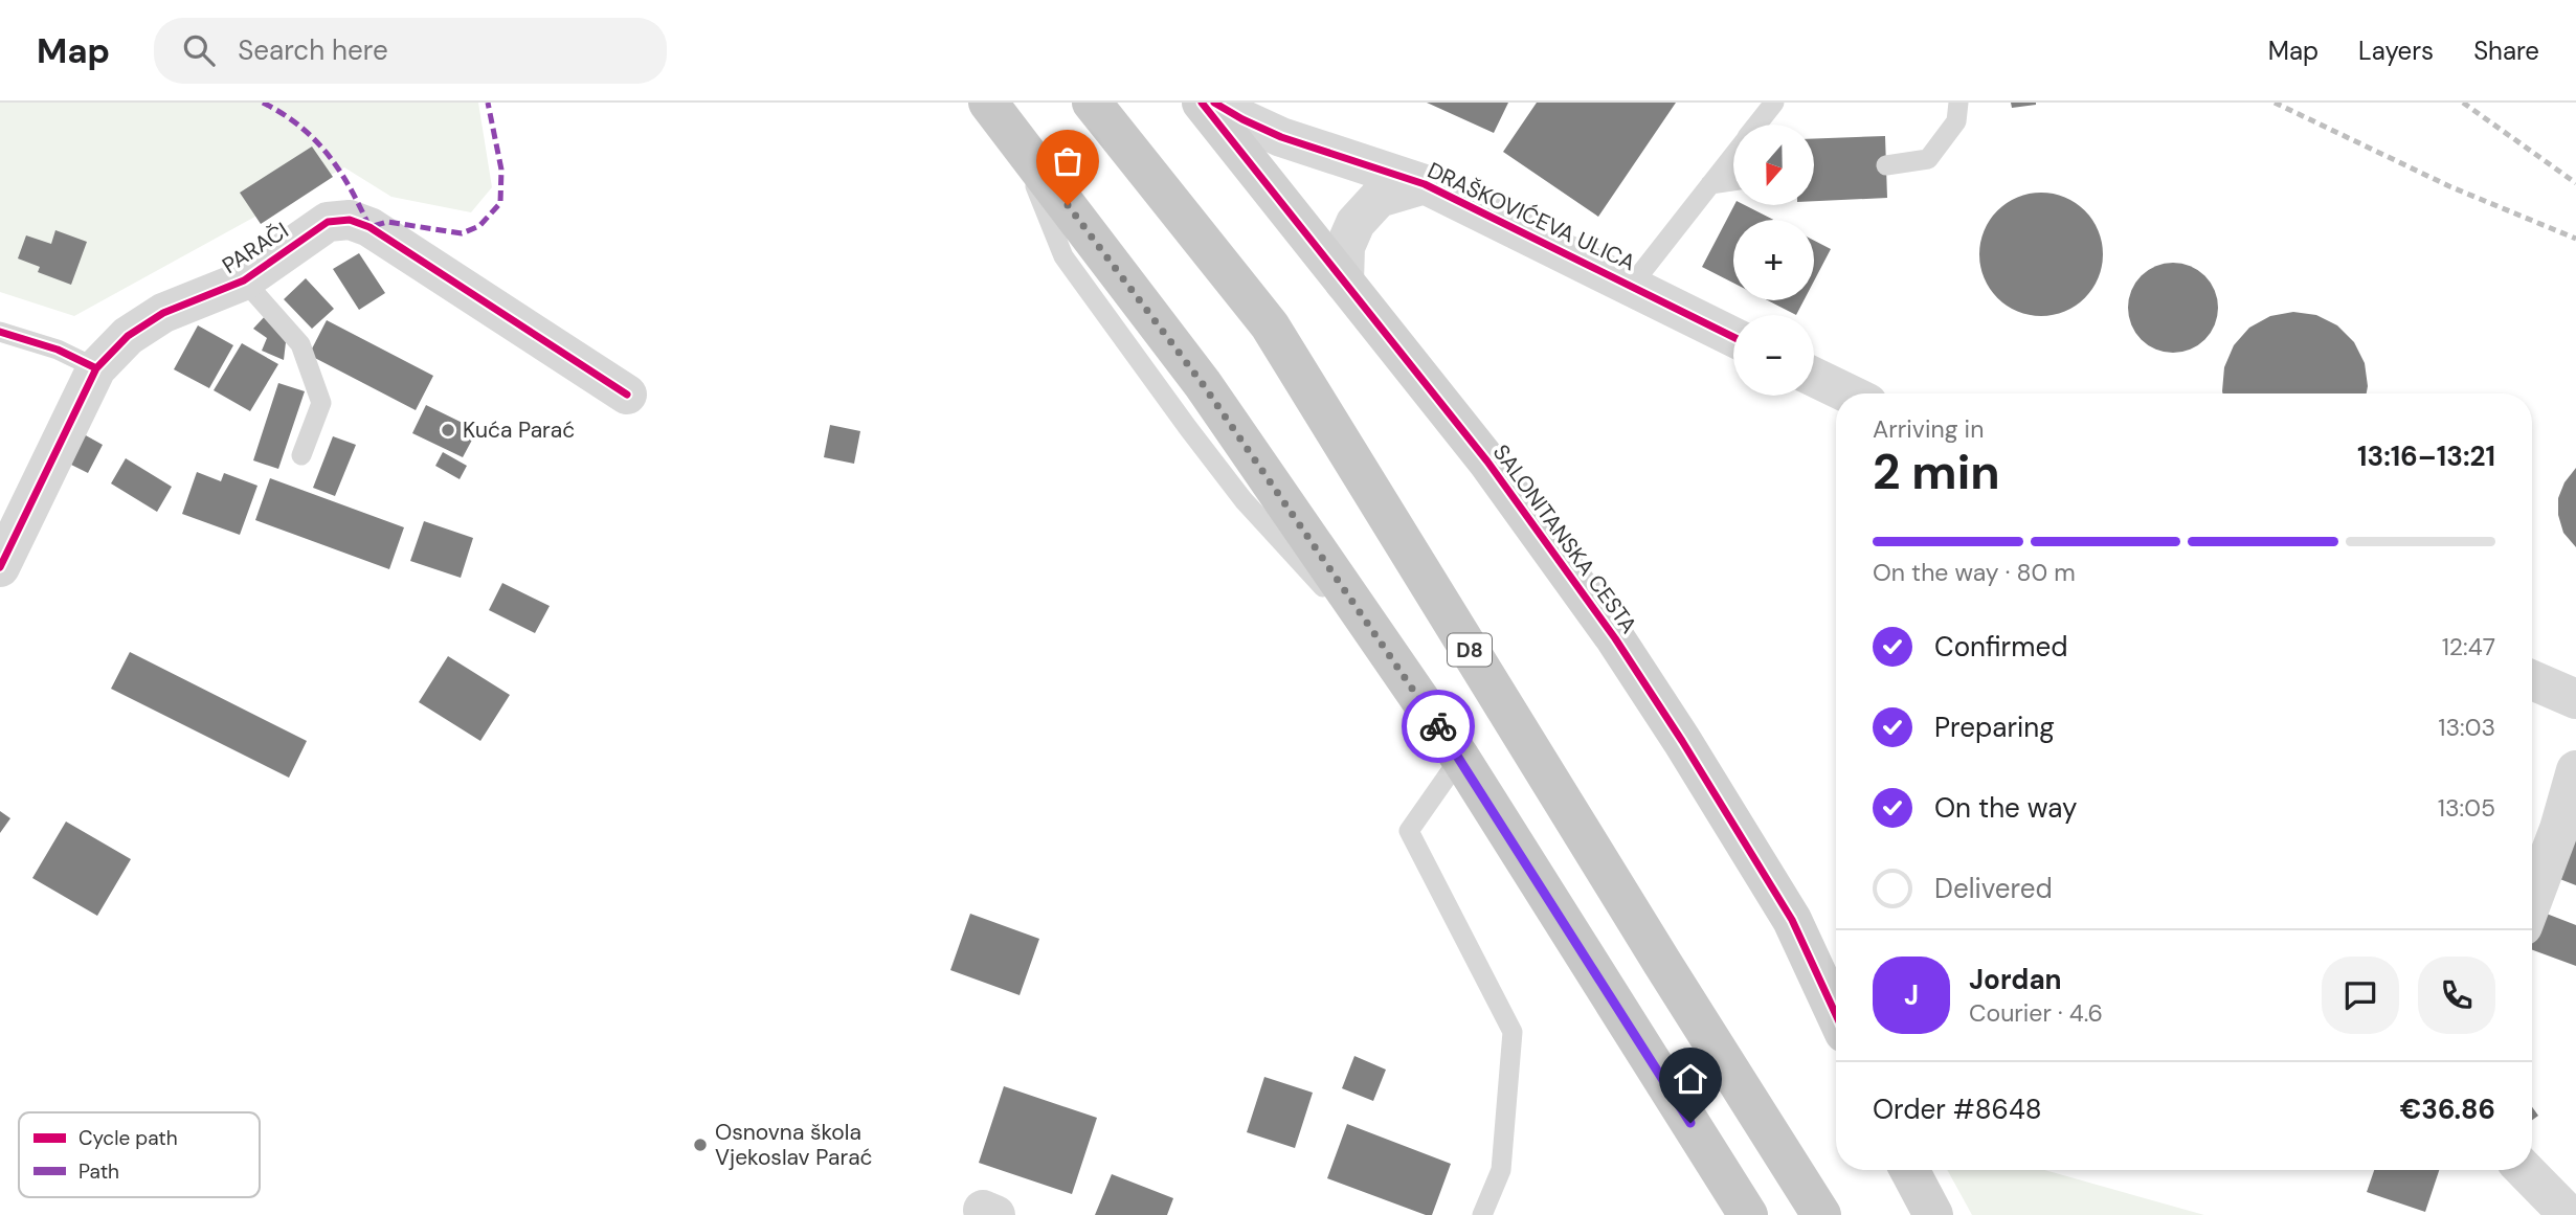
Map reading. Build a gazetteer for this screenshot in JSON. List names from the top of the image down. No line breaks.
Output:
{"streets":{"highway":["D8"],"main road":["SALONITANSKA CESTA"],"street":["DRAŠKOVIĆEVA ULICA","PARAČI"]},"crossings":[["DRAŠKOVIĆEVA ULICA","SALONITANSKA CESTA"]],"places":["Kuća Parać","Osnovna škola Vjekoslav Parać"],"legend":["Cycle path","Path"],"north":"bottom","page":{"header":"Map","search":"Search here","nav":["Map","Layers","Share"],"map_buttons":["+","−"],"heading":["2 min","Arriving in","13:16–13:21"],"panel":["Jordan","Courier · 4.6","Order #8648","€36.86"],"bar":"On the way · 80 m","list":[["Confirmed","12:47"],["Preparing","13:03"],["On the way","13:05"],"Delivered"],"round":"J"}}
